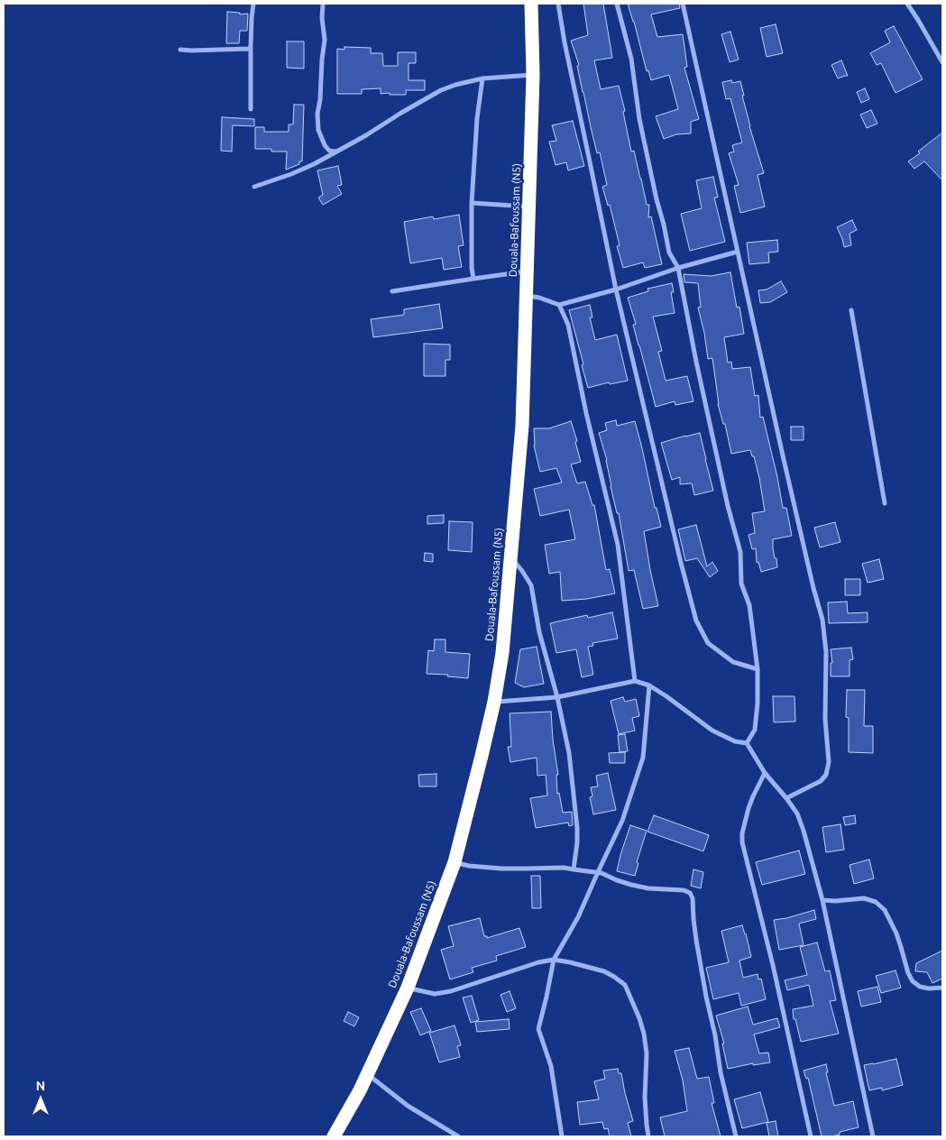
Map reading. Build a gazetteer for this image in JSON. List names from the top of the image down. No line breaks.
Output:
{"streets":{"highway":["Douala-Bafoussam (N5)"]},"north":"top"}
